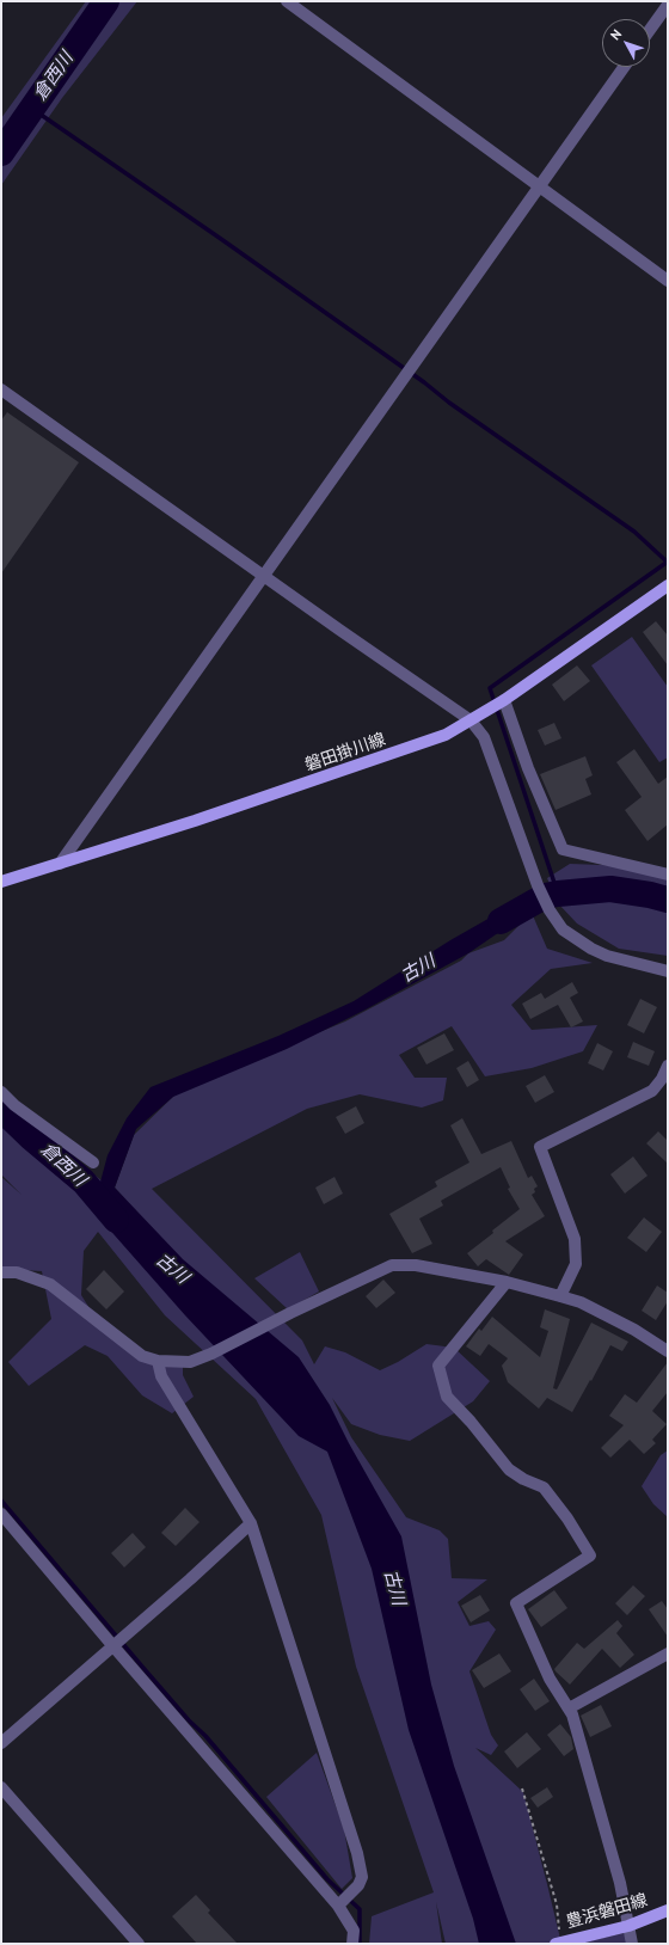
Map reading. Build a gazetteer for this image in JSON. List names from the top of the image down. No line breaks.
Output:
{"streets":{"main road":["磐田掛川線","豊浜磐田線"]},"water":["倉西川","古川"],"north":"top left"}
